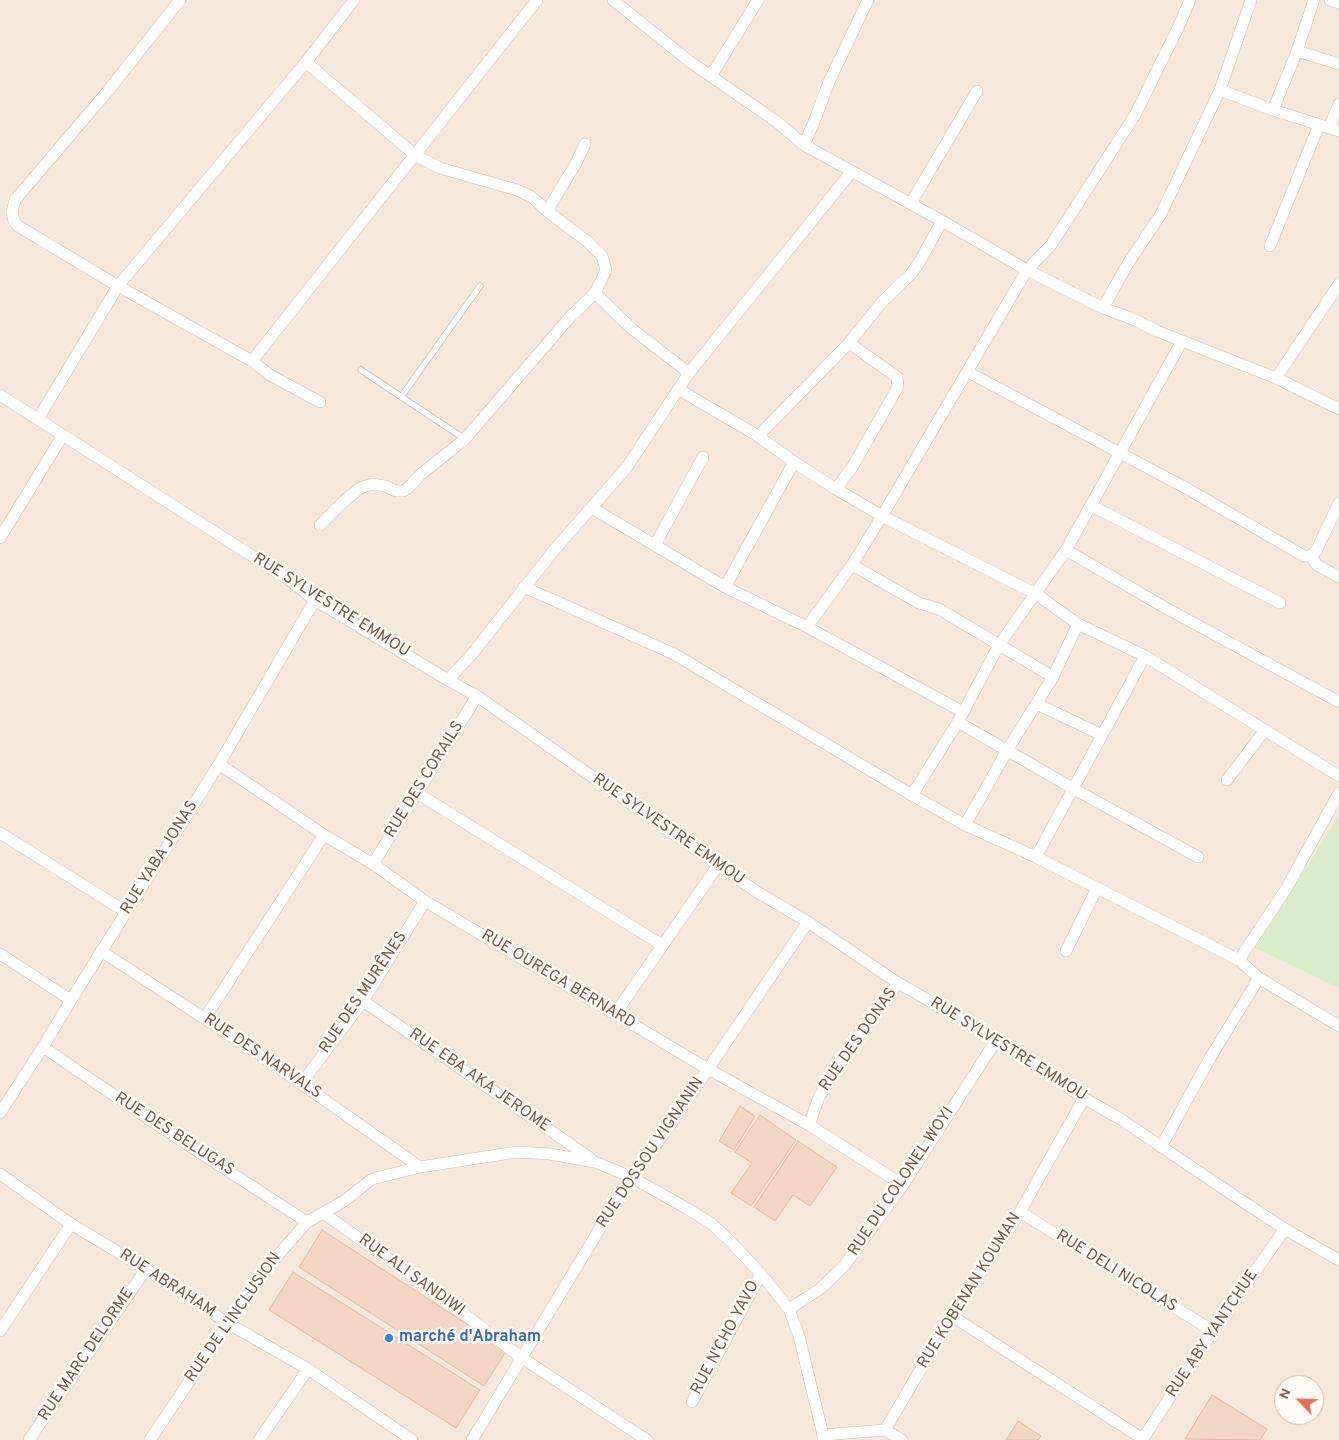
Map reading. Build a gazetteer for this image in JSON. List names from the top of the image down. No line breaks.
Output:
{"streets":{"street":["RUE SYLVESTRE EMMOU","RUE DES CORAILS","RUE YABA JONAS","RUE OUREGA BERNARD","RUE DES MURÊNES","RUE DES DONAS","RUE DES NARVALS","RUE EBA AKA JEROME","RUE DES BELUGAS","RUE DOSSOU VIGNANIN","RUE DU COLONEL WOYI","RUE DELI NICOLAS","RUE ALI SANDIWI","RUE ABRAHAM","RUE KOBENAN KOUMAN","RUE DE L'INCLUSION","RUE ABY YANTCHUE","RUE N'CHO YAVO","RUE MARC DELORME"]},"crossings":[["RUE SYLVESTRE EMMOU","RUE DES CORAILS"],["RUE SYLVESTRE EMMOU","RUE YABA JONAS"],["RUE SYLVESTRE EMMOU","RUE DES DONAS"],["RUE SYLVESTRE EMMOU","RUE DOSSOU VIGNANIN"],["RUE SYLVESTRE EMMOU","RUE DU COLONEL WOYI"],["RUE SYLVESTRE EMMOU","RUE KOBENAN KOUMAN"],["RUE SYLVESTRE EMMOU","RUE ABY YANTCHUE"],["RUE DES CORAILS","RUE OUREGA BERNARD"],["RUE YABA JONAS","RUE OUREGA BERNARD"],["RUE YABA JONAS","RUE DES NARVALS"],["RUE YABA JONAS","RUE DES BELUGAS"],["RUE OUREGA BERNARD","RUE DES MURÊNES"],["RUE OUREGA BERNARD","RUE DES DONAS"],["RUE OUREGA BERNARD","RUE DOSSOU VIGNANIN"],["RUE OUREGA BERNARD","RUE DU COLONEL WOYI"],["RUE DES MURÊNES","RUE DES NARVALS"],["RUE DES MURÊNES","RUE EBA AKA JEROME"],["RUE DES NARVALS","RUE DE L'INCLUSION"],["RUE EBA AKA JEROME","RUE DE L'INCLUSION"],["RUE DES BELUGAS","RUE DE L'INCLUSION"],["RUE DOSSOU VIGNANIN","RUE ALI SANDIWI"],["RUE DOSSOU VIGNANIN","RUE DE L'INCLUSION"],["RUE DU COLONEL WOYI","RUE DE L'INCLUSION"],["RUE DELI NICOLAS","RUE KOBENAN KOUMAN"],["RUE DELI NICOLAS","RUE ABY YANTCHUE"],["RUE ALI SANDIWI","RUE DE L'INCLUSION"],["RUE ABRAHAM","RUE DE L'INCLUSION"],["RUE ABRAHAM","RUE MARC DELORME"],["RUE DE L'INCLUSION","RUE N'CHO YAVO"]],"places":["marché d'Abraham"],"north":"top left"}
